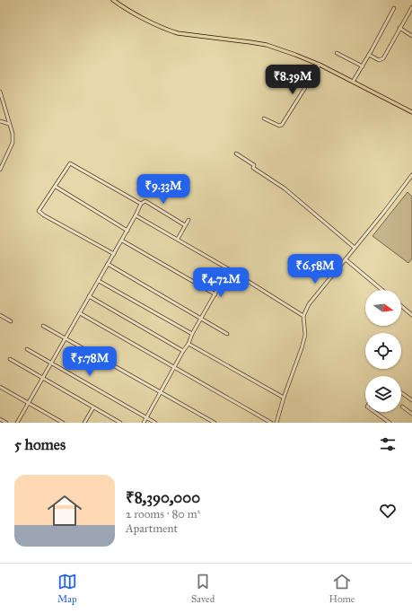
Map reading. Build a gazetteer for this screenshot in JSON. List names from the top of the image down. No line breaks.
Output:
{"north":"right","page":{"price":["₹8.39M","₹9.33M","₹6.58M","₹4.72M","₹5.78M"],"heading":"5 homes","list":[{"name":"₹8,390,000","note":"2 rooms · 80 m² · Apartment"}],"tabs":["Map","Saved","Home"]}}
